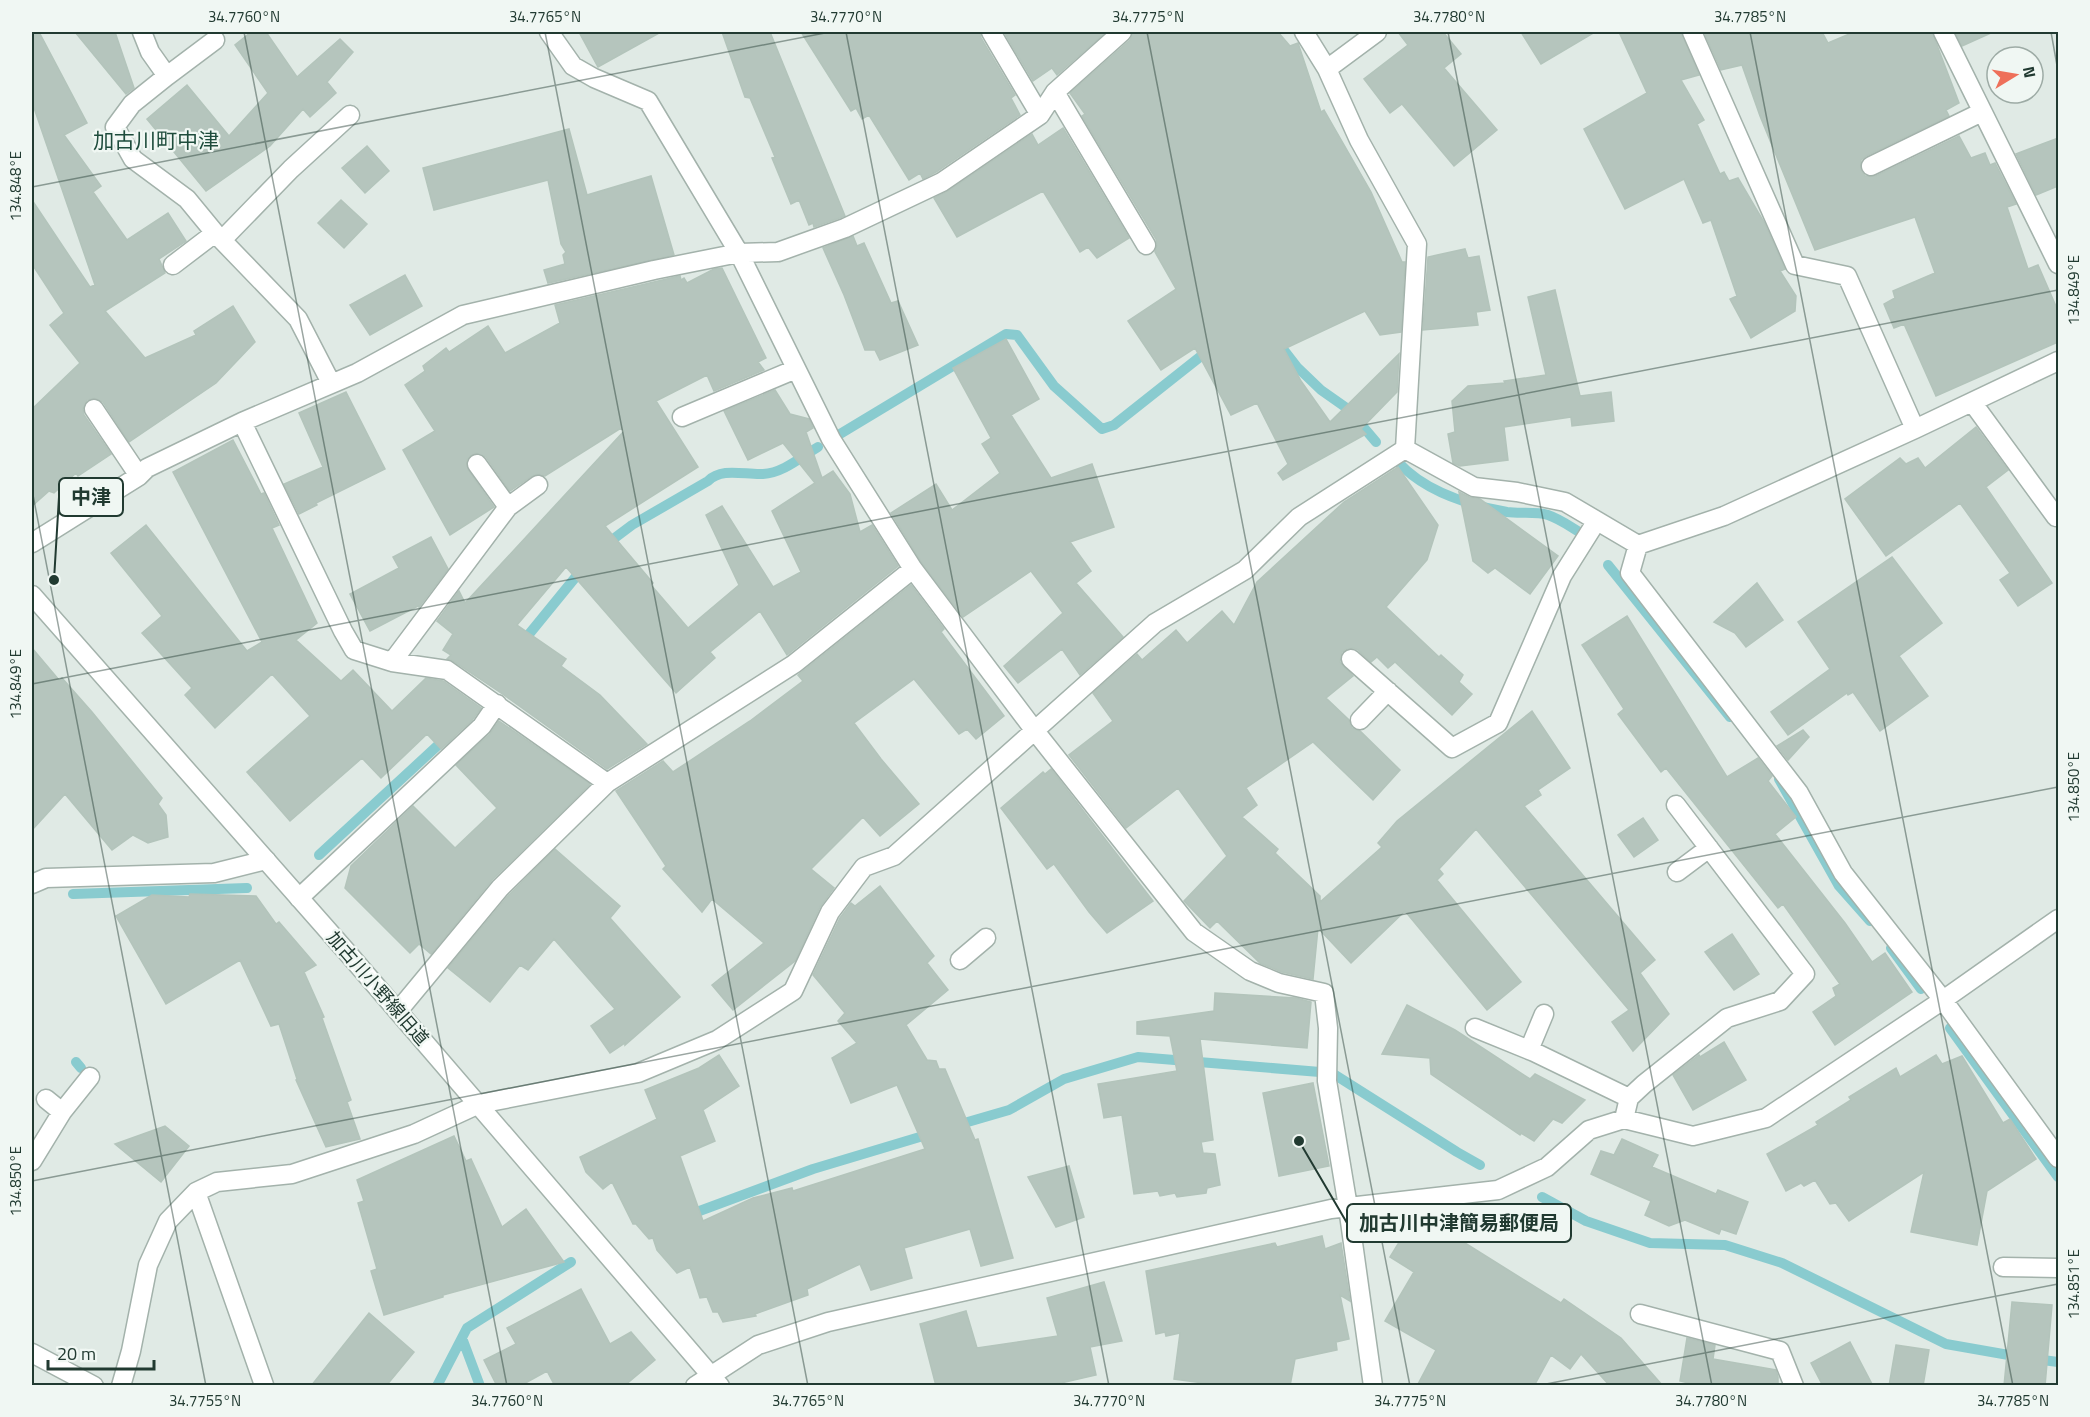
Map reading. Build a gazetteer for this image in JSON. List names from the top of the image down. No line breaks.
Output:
{"streets":{"street":["加古川小野線旧道"]},"districts":["加古川町中津"],"places":["中津","加古川中津簡易郵便局"],"scale_bar":"20 m","north":"right","coordinates":["34.7760°N","34.7765°N","34.7770°N","34.7775°N","34.7780°N","34.7785°N","134.848°E","134.849°E","134.850°E","134.851°E","34.7755°N"]}
